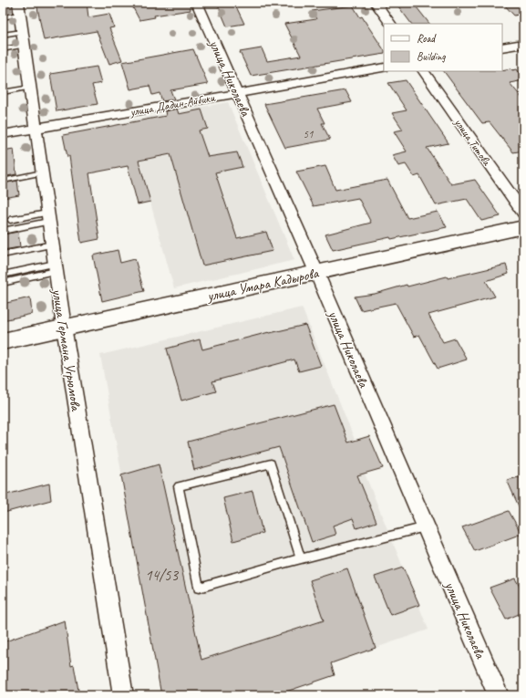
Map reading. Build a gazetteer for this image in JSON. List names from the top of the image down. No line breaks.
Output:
{"streets":{"street":["улица Николаева","улица Дадин-Айбики","улица Титова","улица Умара Кадырова","улица Германа Угрюмова"]},"crossings":[["улица Николаева","улица Дадин-Айбики"],["улица Николаева","улица Умара Кадырова"],["улица Дадин-Айбики","улица Германа Угрюмова"],["улица Умара Кадырова","улица Германа Угрюмова"]],"house_numbers":["51","14/53"],"legend":["Road","Building"]}
